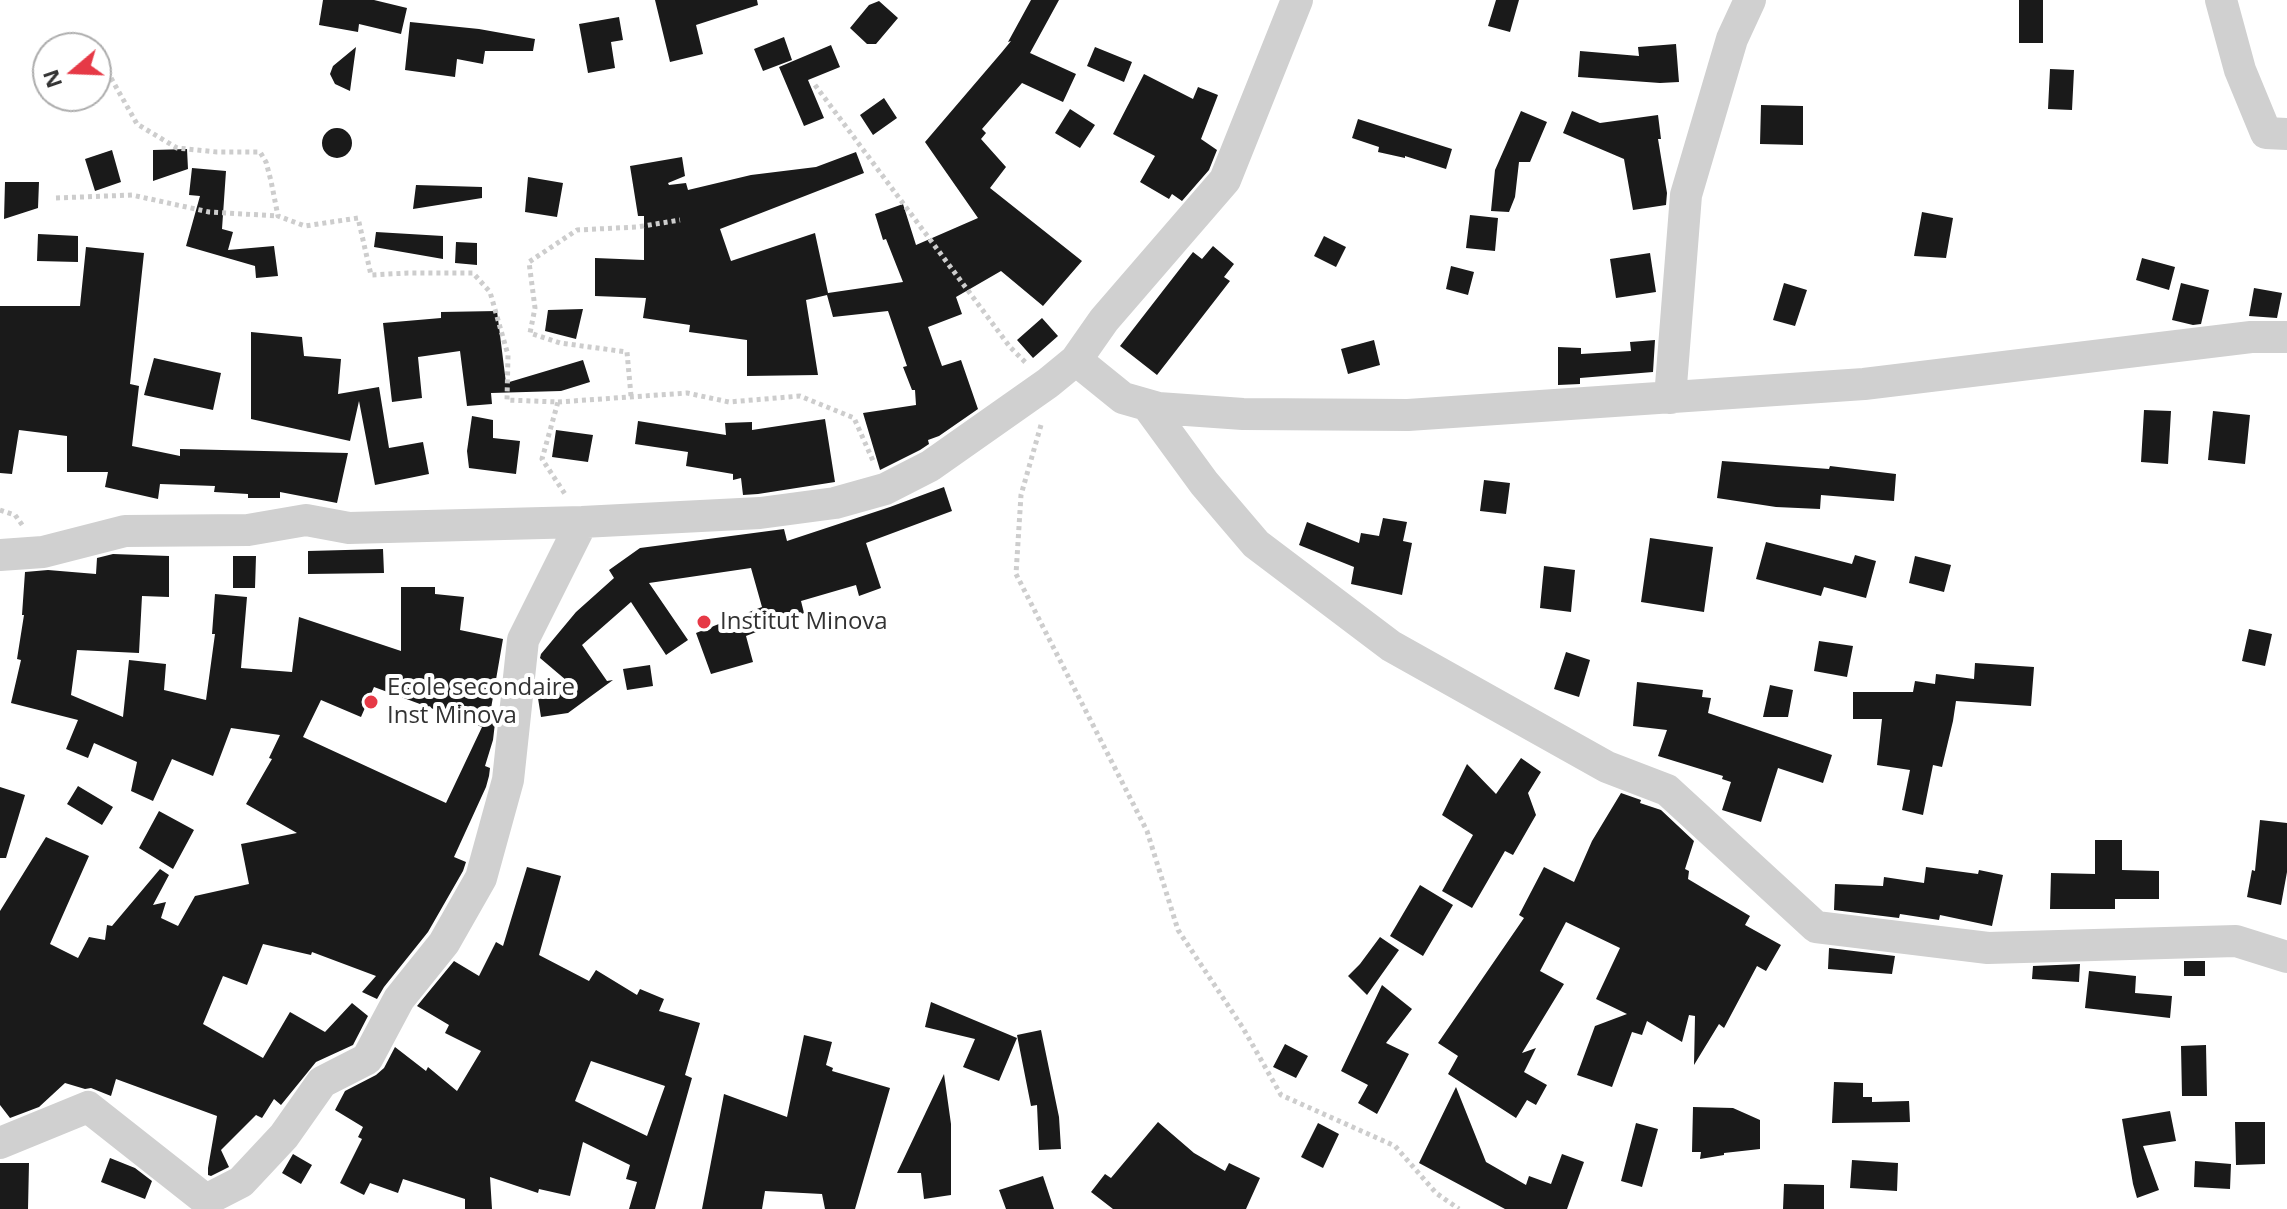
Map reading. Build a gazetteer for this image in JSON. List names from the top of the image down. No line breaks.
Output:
{"places":["Institut Minova","Ecole secondaire Inst Minova"],"north":"left"}
